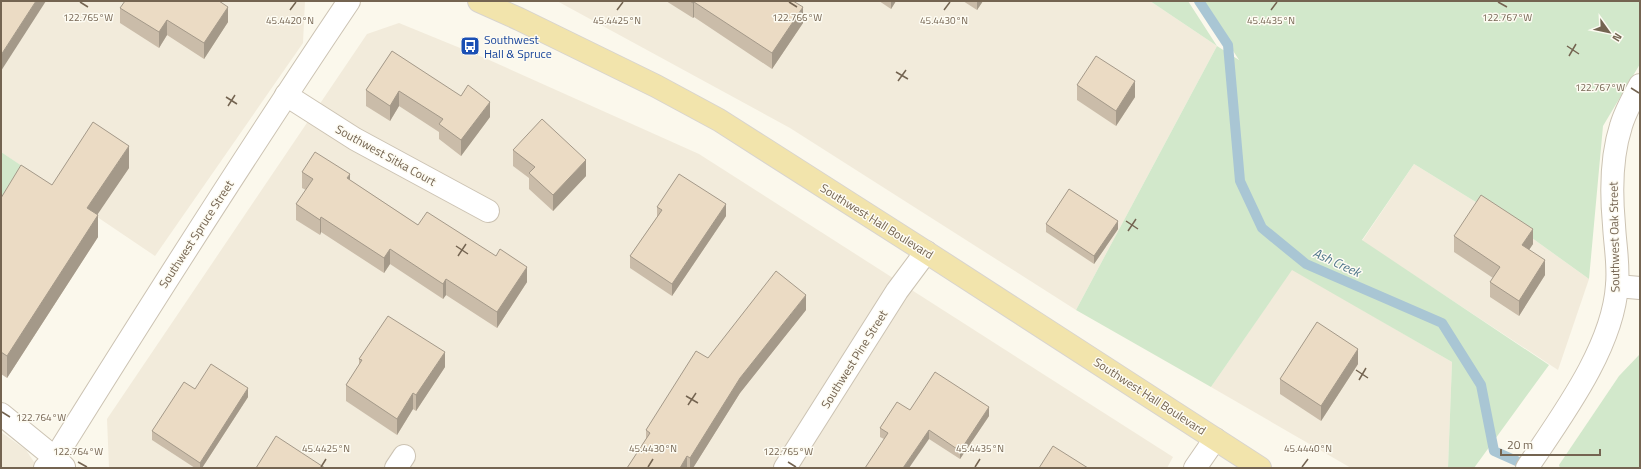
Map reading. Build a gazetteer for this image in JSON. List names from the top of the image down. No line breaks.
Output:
{"streets":{"main road":["Southwest Hall Boulevard"],"street":["Southwest Sitka Court","Southwest Spruce Street","Southwest Oak Street","Southwest Pine Street"]},"crossings":[["Southwest Sitka Court","Southwest Spruce Street"],["Southwest Hall Boulevard","Southwest Pine Street"]],"water":["Ash Creek"],"places":{"bus stop":["Southwest Hall & Spruce"]},"scale_bar":"20 m","north":"bottom right","coordinates":["122.767°W","122.765°W","122.766°W","45.4430°N","45.4435°N","45.4420°N","45.4425°N","122.764°W","45.4440°N"]}
